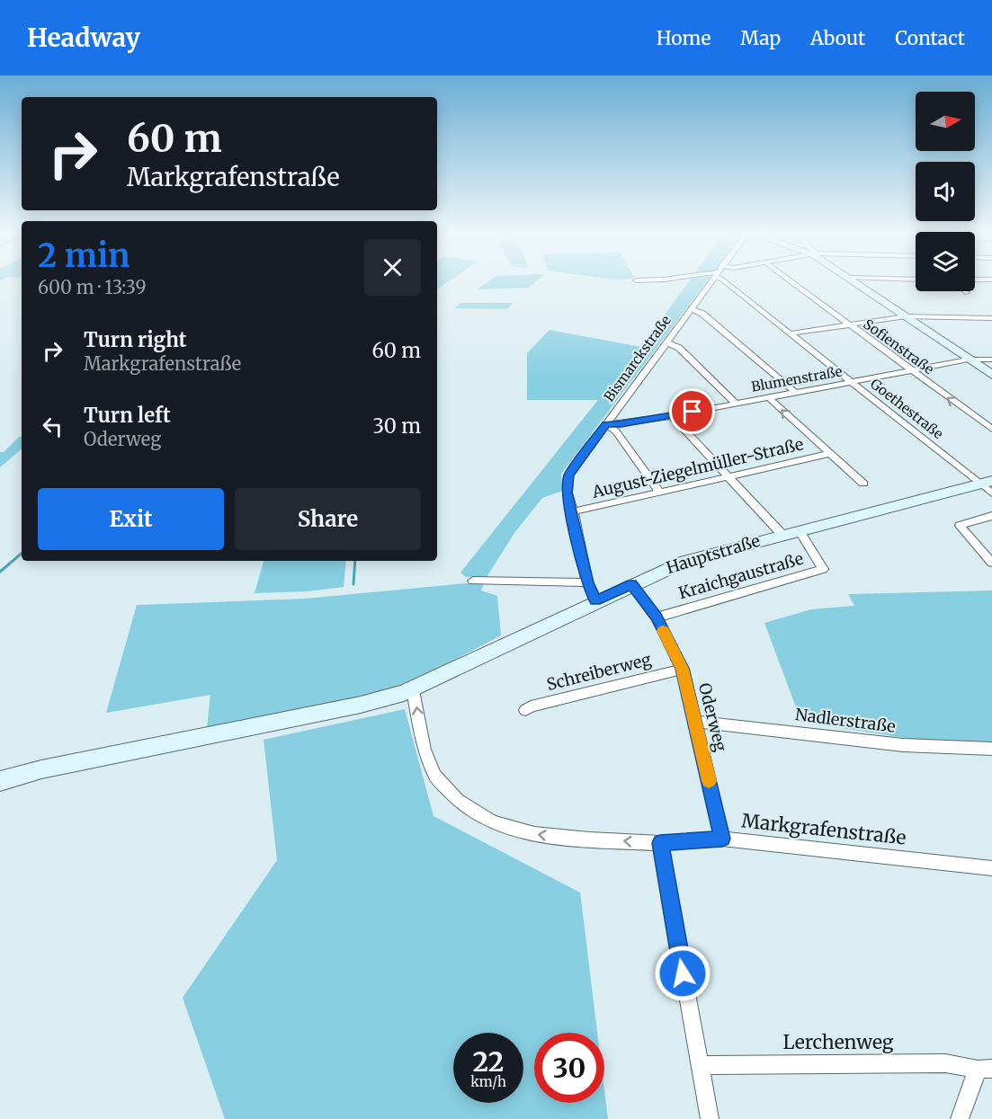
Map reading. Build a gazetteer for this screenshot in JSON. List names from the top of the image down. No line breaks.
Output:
{"streets":{"main road":["Hauptstraße"],"street":["Sofienstraße","Bismarckstraße","Blumenstraße","Goethestraße","August-Ziegelmüller-Straße","Kraichgaustraße","Schreiberweg","Oderweg","Nadlerstraße","Markgrafenstraße","Lerchenweg"]},"crossings":[["Sofienstraße","Blumenstraße"],["Bismarckstraße","Blumenstraße"],["Bismarckstraße","August-Ziegelmüller-Straße"],["Bismarckstraße","Hauptstraße"],["Blumenstraße","Goethestraße"],["Goethestraße","Hauptstraße"],["Hauptstraße","Kraichgaustraße"],["Hauptstraße","Oderweg"],["Hauptstraße","Markgrafenstraße"],["Kraichgaustraße","Oderweg"],["Schreiberweg","Oderweg"],["Oderweg","Nadlerstraße"],["Oderweg","Markgrafenstraße"]],"one_way":["Sofienstraße","Markgrafenstraße"],"north":"right","page":{"header":"Headway","nav":["Home","Map","About","Contact"],"turn":["60 m","Markgrafenstraße"],"heading":["2 min","600 m · 13:39"],"list":[{"name":"Turn right","note":"Markgrafenstraße","value":"60 m"},{"name":"Turn left","note":"Oderweg","value":"30 m"}],"buttons":["Exit","Share"],"speed":"22 km/h","limit":"30"}}
